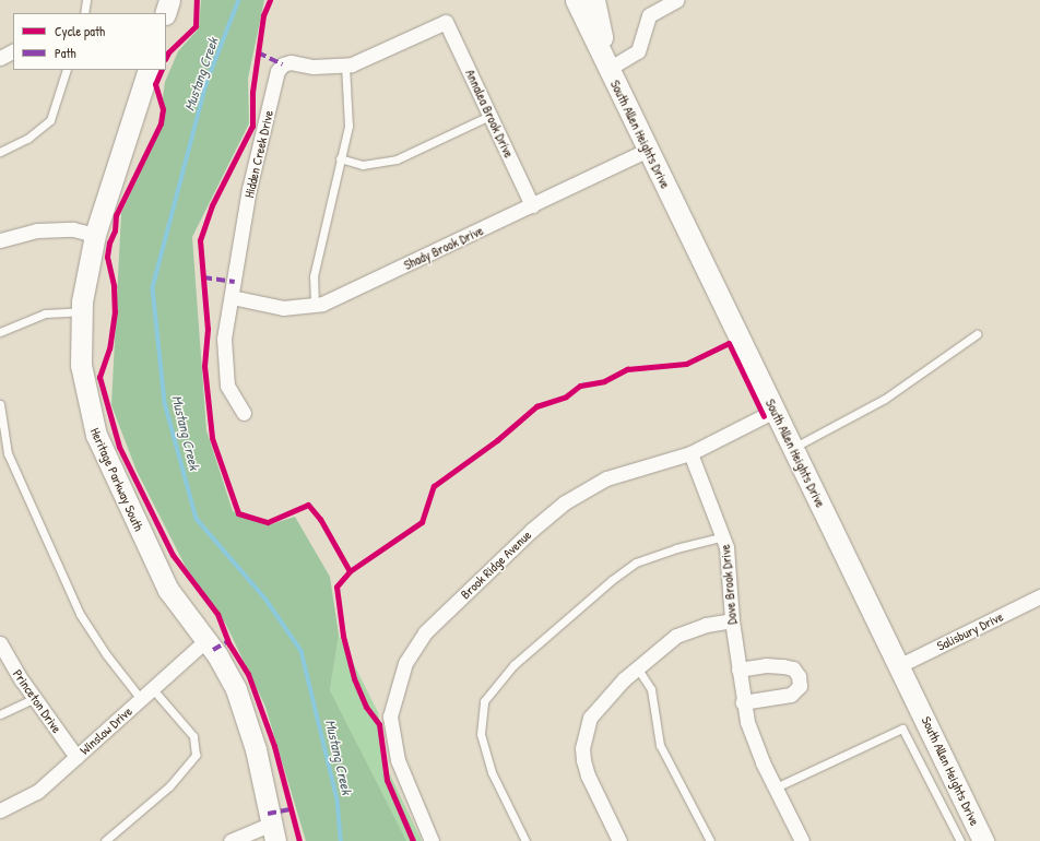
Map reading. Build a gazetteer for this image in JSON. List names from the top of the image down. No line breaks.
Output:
{"streets":{"main road":["South Allen Heights Drive","Heritage Parkway South"],"street":["Annalea Brook Drive","Hidden Creek Drive","Shady Brook Drive","Brook Ridge Avenue","Dove Brook Drive","Salisbury Drive","Princeton Drive","Winslow Drive"]},"crossings":[["Annalea Brook Drive","Hidden Creek Drive"],["Annalea Brook Drive","Shady Brook Drive"],["South Allen Heights Drive","Shady Brook Drive"],["South Allen Heights Drive","Brook Ridge Avenue"],["South Allen Heights Drive","Salisbury Drive"],["Hidden Creek Drive","Shady Brook Drive"],["Heritage Parkway South","Winslow Drive"],["Brook Ridge Avenue","Dove Brook Drive"],["Princeton Drive","Winslow Drive"]],"water":["Mustang Creek"],"legend":["Cycle path","Path"]}
